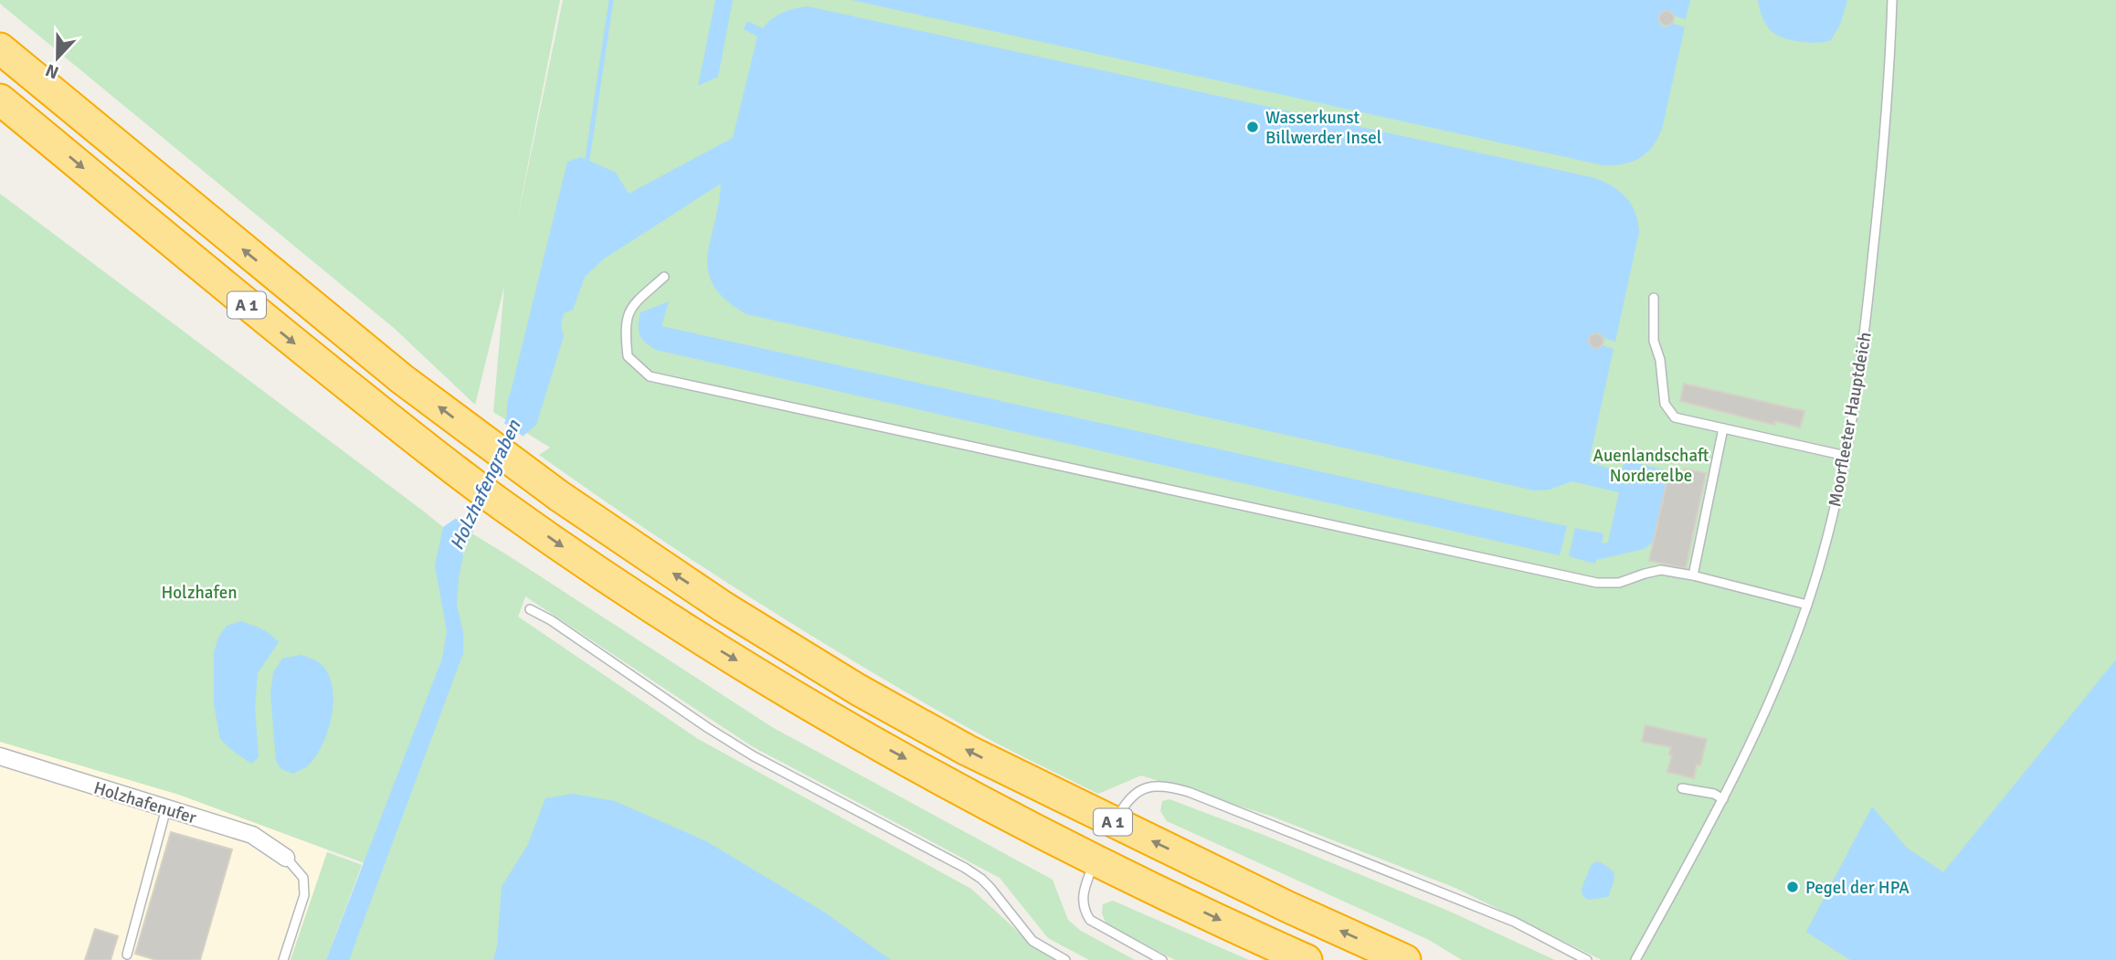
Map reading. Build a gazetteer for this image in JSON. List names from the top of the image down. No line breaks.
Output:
{"streets":{"highway":["A 1"],"street":["Holzhafenufer"],"lane":["Moorfleeter Hauptdeich"]},"water":["Holzhafengraben"],"parks":["Auenlandschaft Norderelbe","Holzhafen"],"places":["Wasserkunst Billwerder Insel","Pegel der HPA"],"north":"bottom"}
